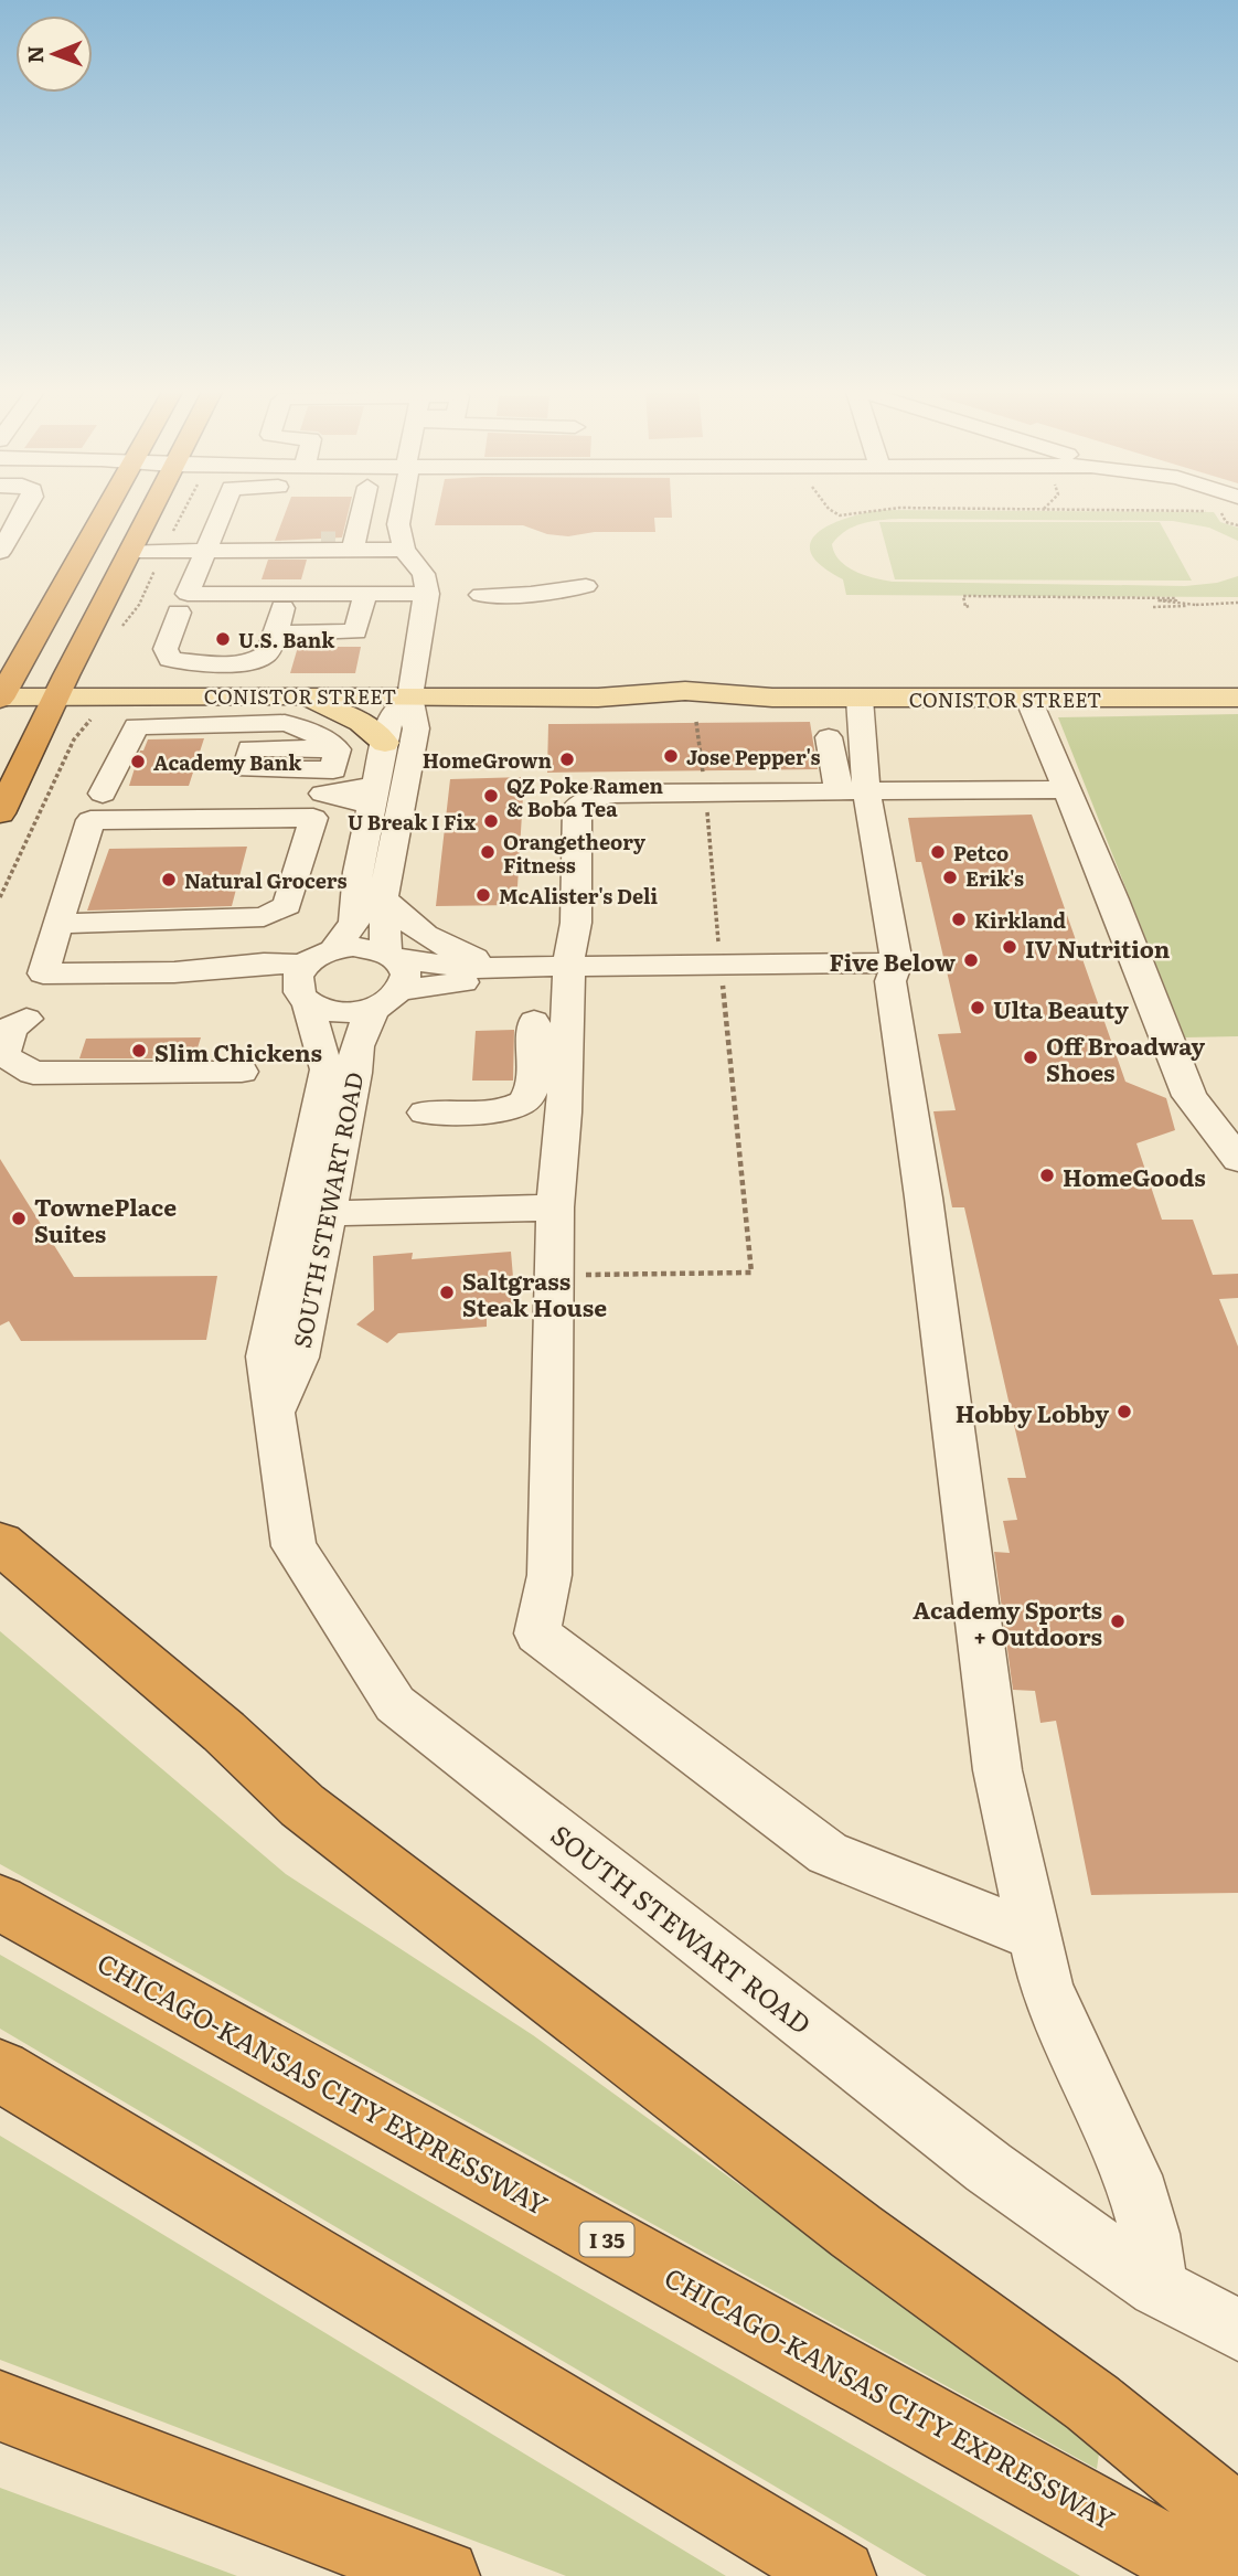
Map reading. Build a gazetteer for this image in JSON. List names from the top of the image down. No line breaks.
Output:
{"streets":{"highway":["CHICAGO-KANSAS CITY EXPRESSWAY","I 35"],"main road":["CONISTOR STREET"],"street":["SOUTH STEWART ROAD"]},"places":["U.S. Bank","Jose Pepper's","HomeGrown","Academy Bank","QZ Poke Ramen & Boba Tea","U Break I Fix","Orangetheory Fitness","Petco","Erik's","Natural Grocers","McAlister's Deli","Kirkland","IV Nutrition","Five Below","Ulta Beauty","Slim Chickens","Off Broadway Shoes","HomeGoods","TownePlace Suites","Saltgrass Steak House","Hobby Lobby","Academy Sports + Outdoors"],"north":"left"}
